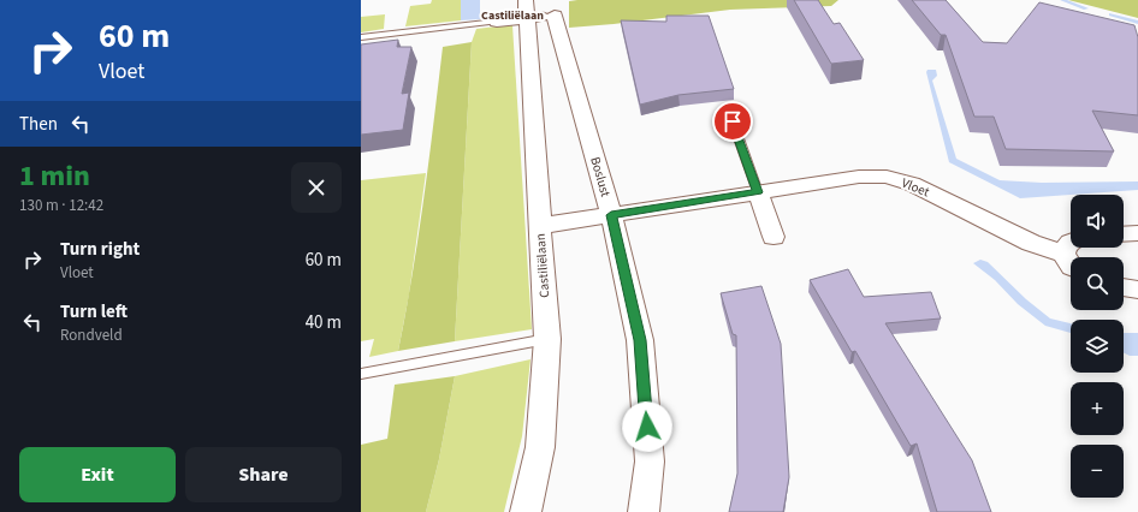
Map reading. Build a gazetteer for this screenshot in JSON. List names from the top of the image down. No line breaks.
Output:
{"streets":{"street":["Boslust","Vloet","Castiliëlaan"]},"crossings":[["Boslust","Vloet"],["Vloet","Castiliëlaan"]],"districts":["Castiliëlaan"],"page":{"turn":["60 m","Vloet"],"then":"Then","heading":["1 min","130 m · 12:42"],"map_buttons":["+","−"],"list":[{"name":"Turn right","note":"Vloet","value":"60 m"},{"name":"Turn left","note":"Rondveld","value":"40 m"}],"buttons":["Exit","Share"]}}
